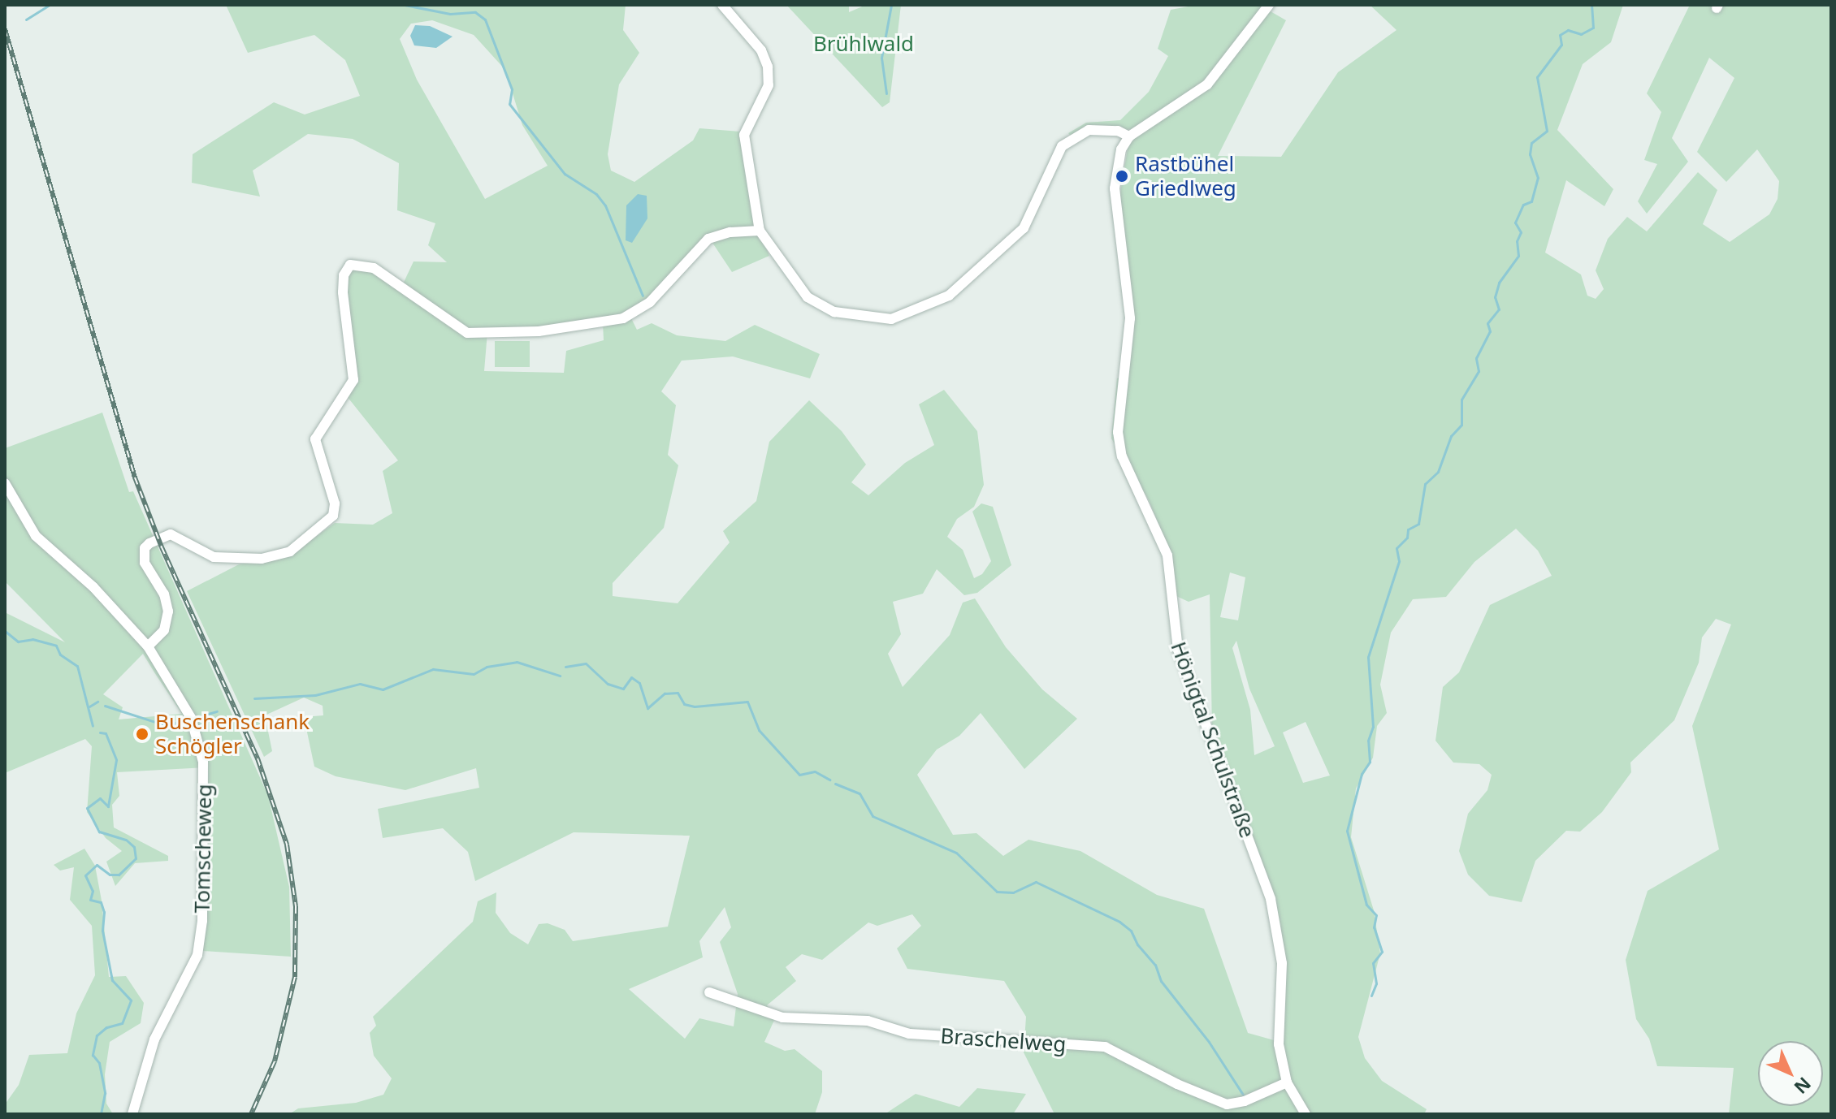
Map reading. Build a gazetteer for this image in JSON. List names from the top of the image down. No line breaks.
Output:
{"streets":{"street":["Hönigtal Schulstraße","Tomscheweg","Braschelweg"]},"crossings":[["Hönigtal Schulstraße","Braschelweg"]],"parks":["Brühlwald"],"places":["Rastbühel Griedlweg","Buschenschank Schögler"],"north":"bottom right"}
